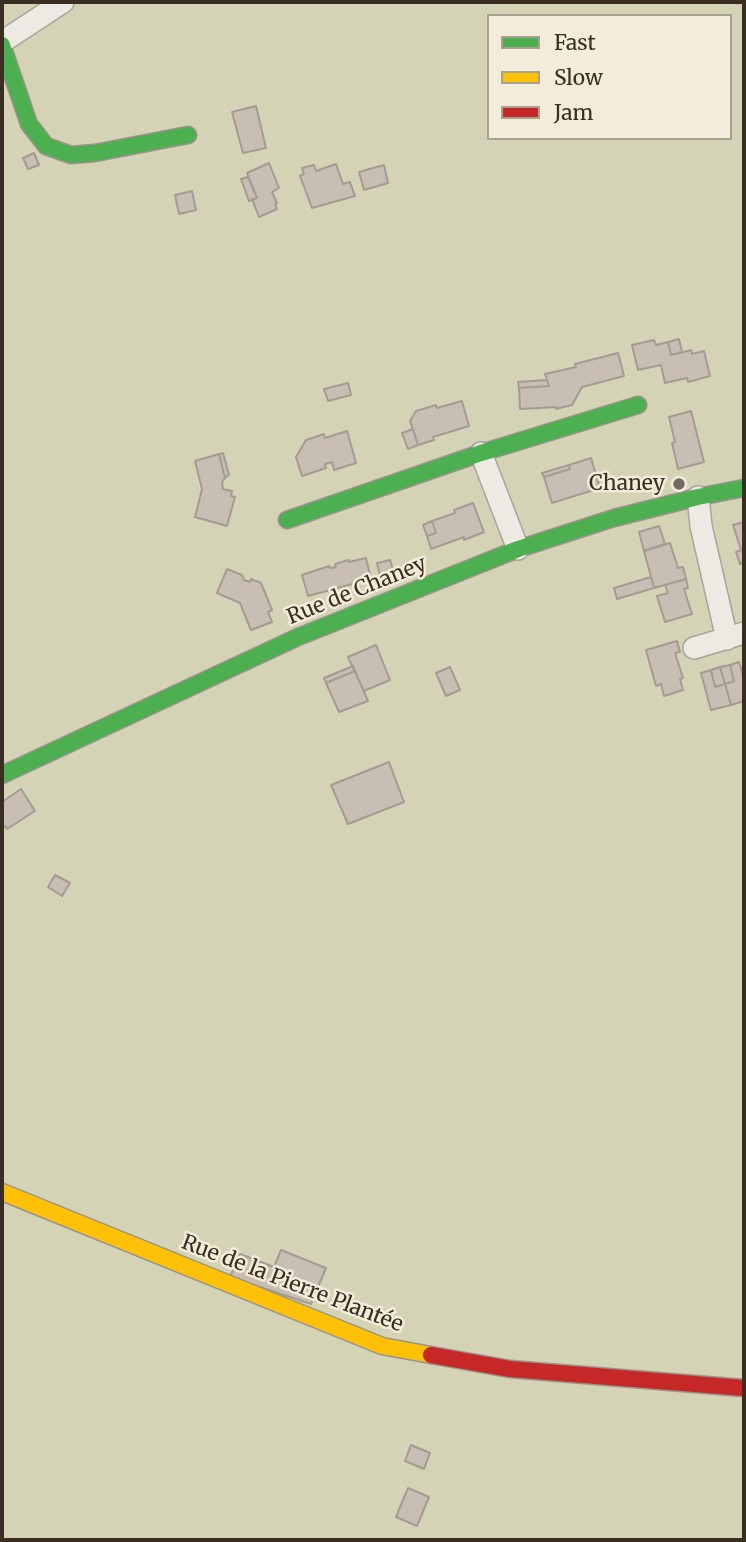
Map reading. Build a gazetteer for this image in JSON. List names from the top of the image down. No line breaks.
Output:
{"streets":{"street":["Rue de Chaney","Rue de la Pierre Plantée"]},"places":["Chaney"],"legend":["Fast","Slow","Jam"]}
